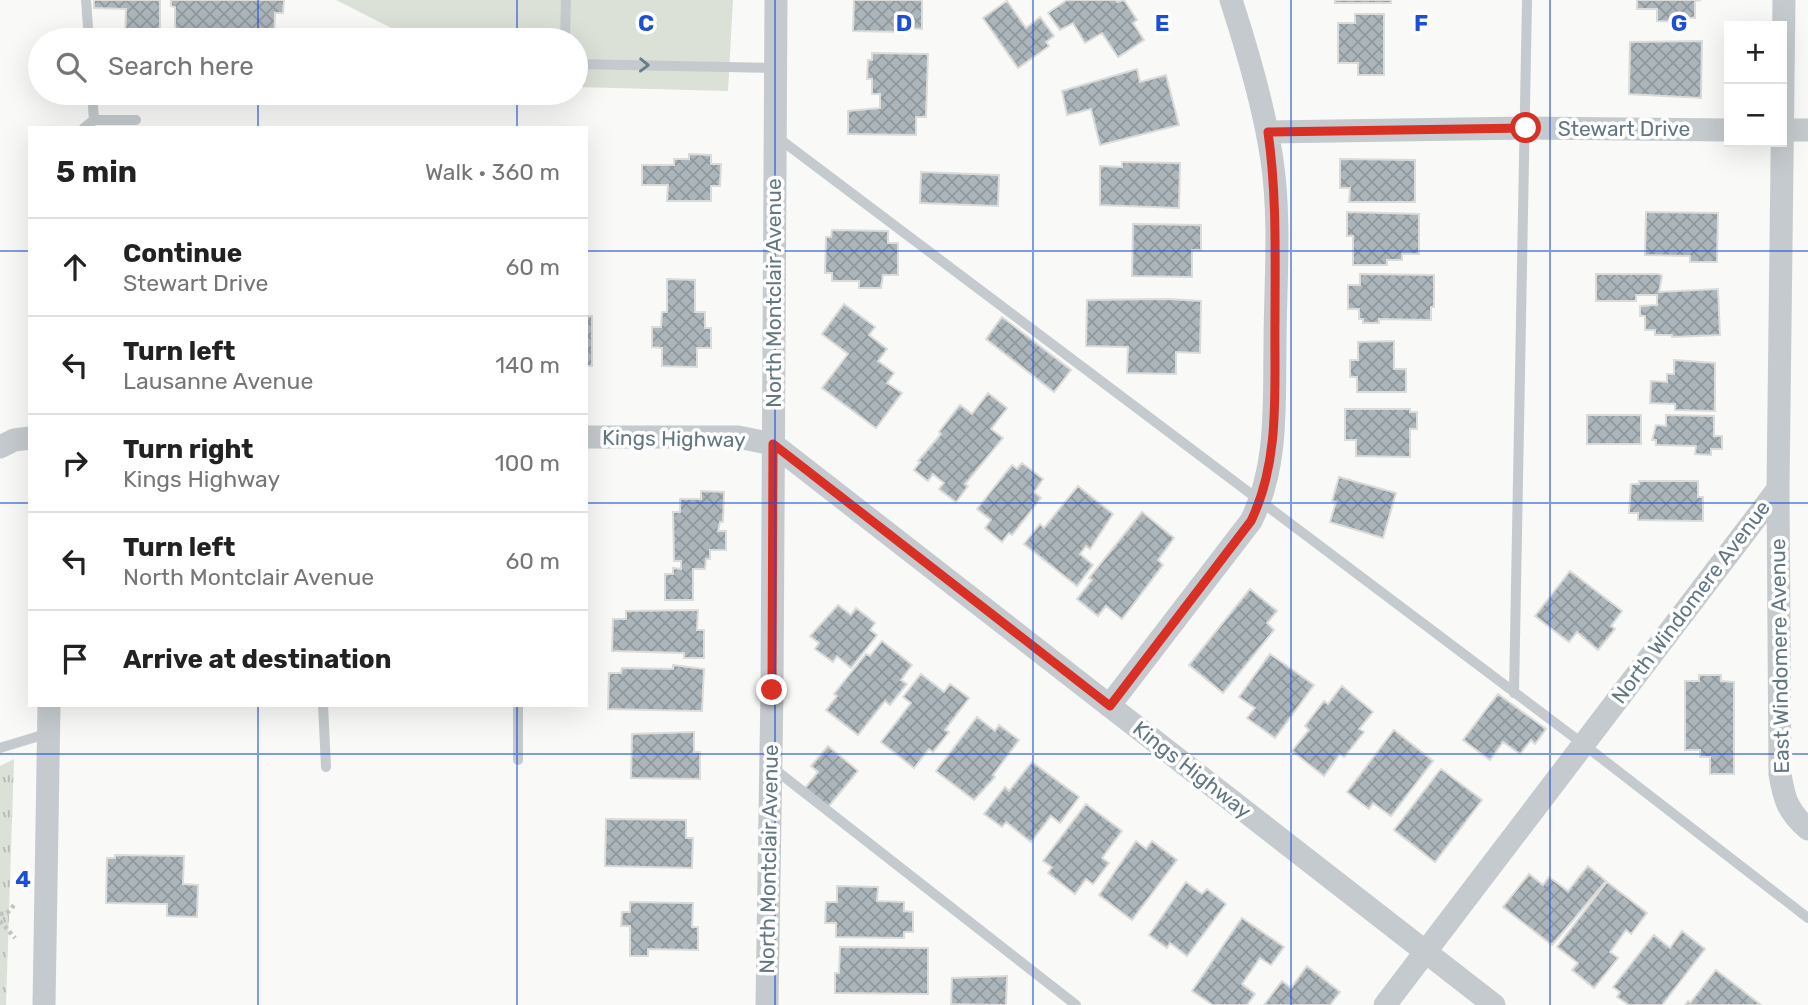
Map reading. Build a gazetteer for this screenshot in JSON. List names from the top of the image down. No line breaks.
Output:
{"streets":{"street":["Stewart Drive","North Montclair Avenue","Kings Highway","North Windomere Avenue","East Windomere Avenue"]},"crossings":[["North Montclair Avenue","Kings Highway"],["Kings Highway","North Windomere Avenue"],["North Windomere Avenue","East Windomere Avenue"]],"page":{"map_buttons":["+","−"],"search":"Search here","heading":["5 min","Walk · 360 m"],"list":[["Continue","Stewart Drive","60 m"],["Turn left","Lausanne Avenue","140 m"],["Turn right","Kings Highway","100 m"],["Turn left","North Montclair Avenue","60 m"],"Arrive at destination"]},"grid":{"columns":["C","D","E","F","G"],"rows":["4"]}}
